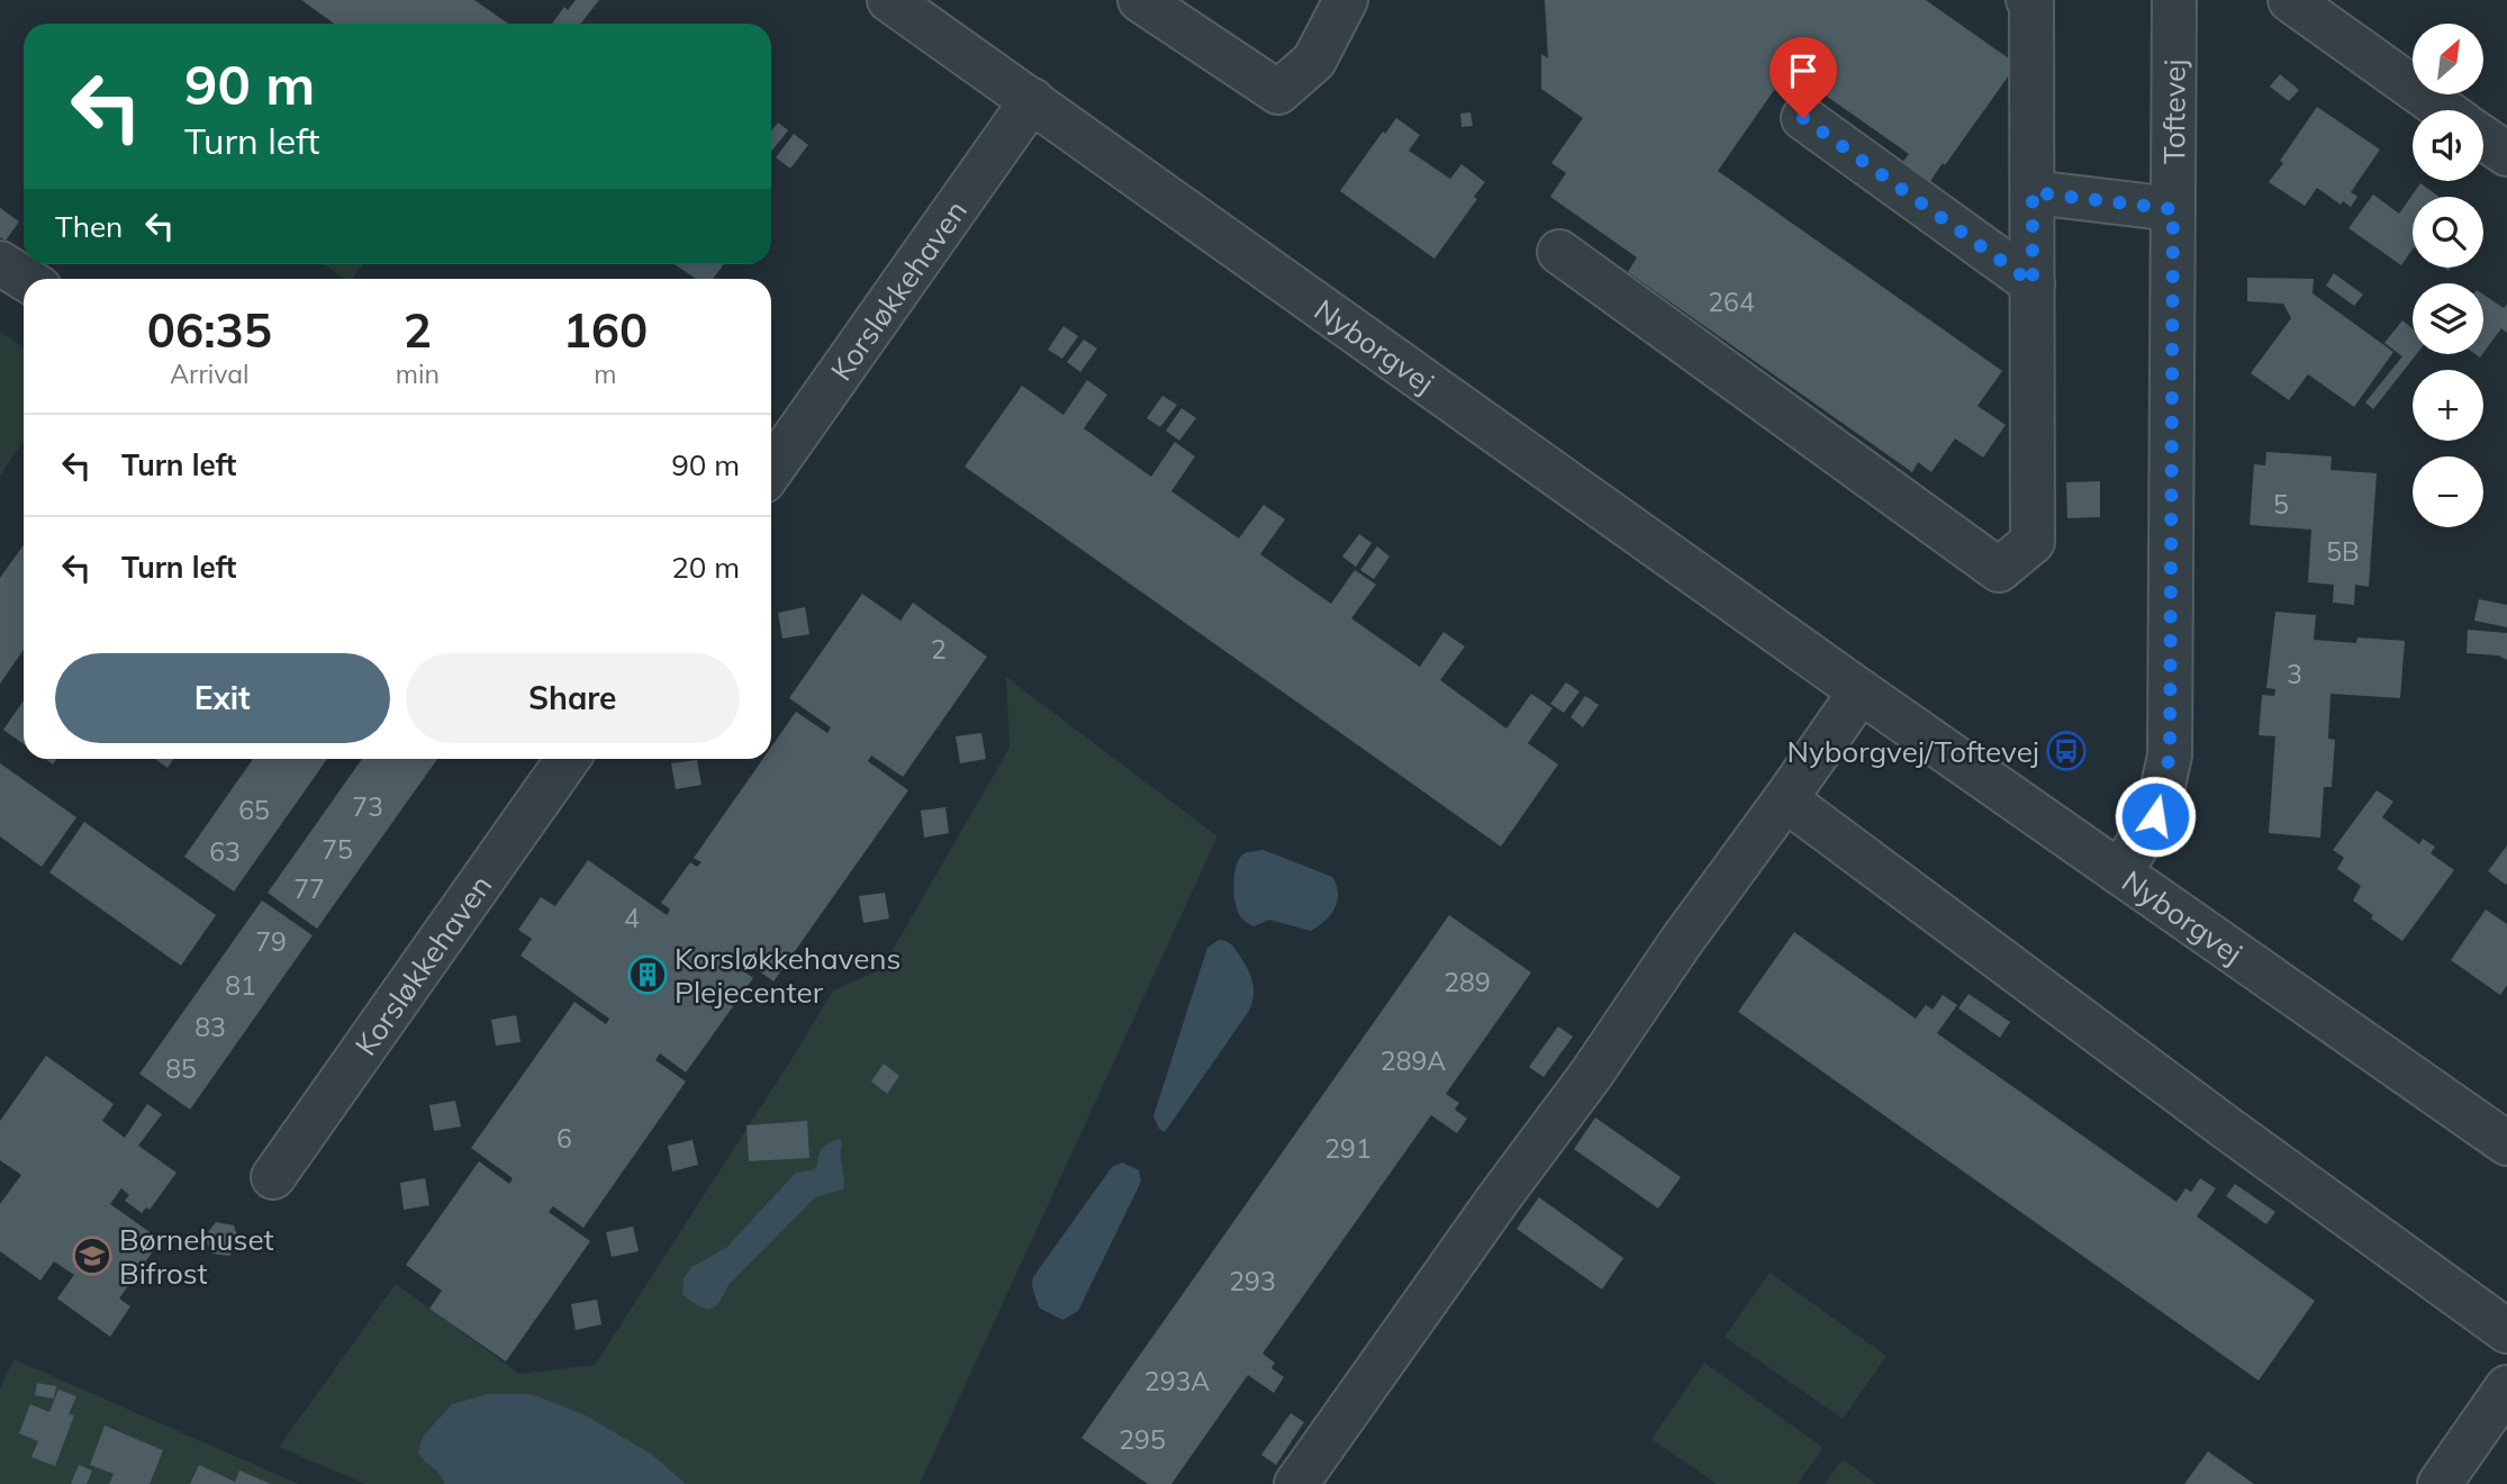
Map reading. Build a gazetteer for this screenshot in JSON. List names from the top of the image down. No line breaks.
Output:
{"streets":{"street":["Toftevej","Korsløkkehaven","Nyborgvej"]},"crossings":[["Toftevej","Nyborgvej"],["Korsløkkehaven","Nyborgvej"]],"places":{"bus stop":["Nyborgvej/Toftevej"],"building":["Korsløkkehavens Plejecenter"],"school or university":["Børnehuset Bifrost"]},"house_numbers":["264","5","5B","2","3","73","65","75","63","77","4","79","289","81","83","289A","85","6","291","293","293A","295"],"north":"top right","page":{"map_buttons":["+","−"],"turn":["90 m","Turn left"],"then":"Then","eta":["06:35","Arrival","2","min","160","m"],"list":[{"name":"Turn left","value":"90 m"},{"name":"Turn left","value":"20 m"}],"buttons":["Exit","Share"]}}
